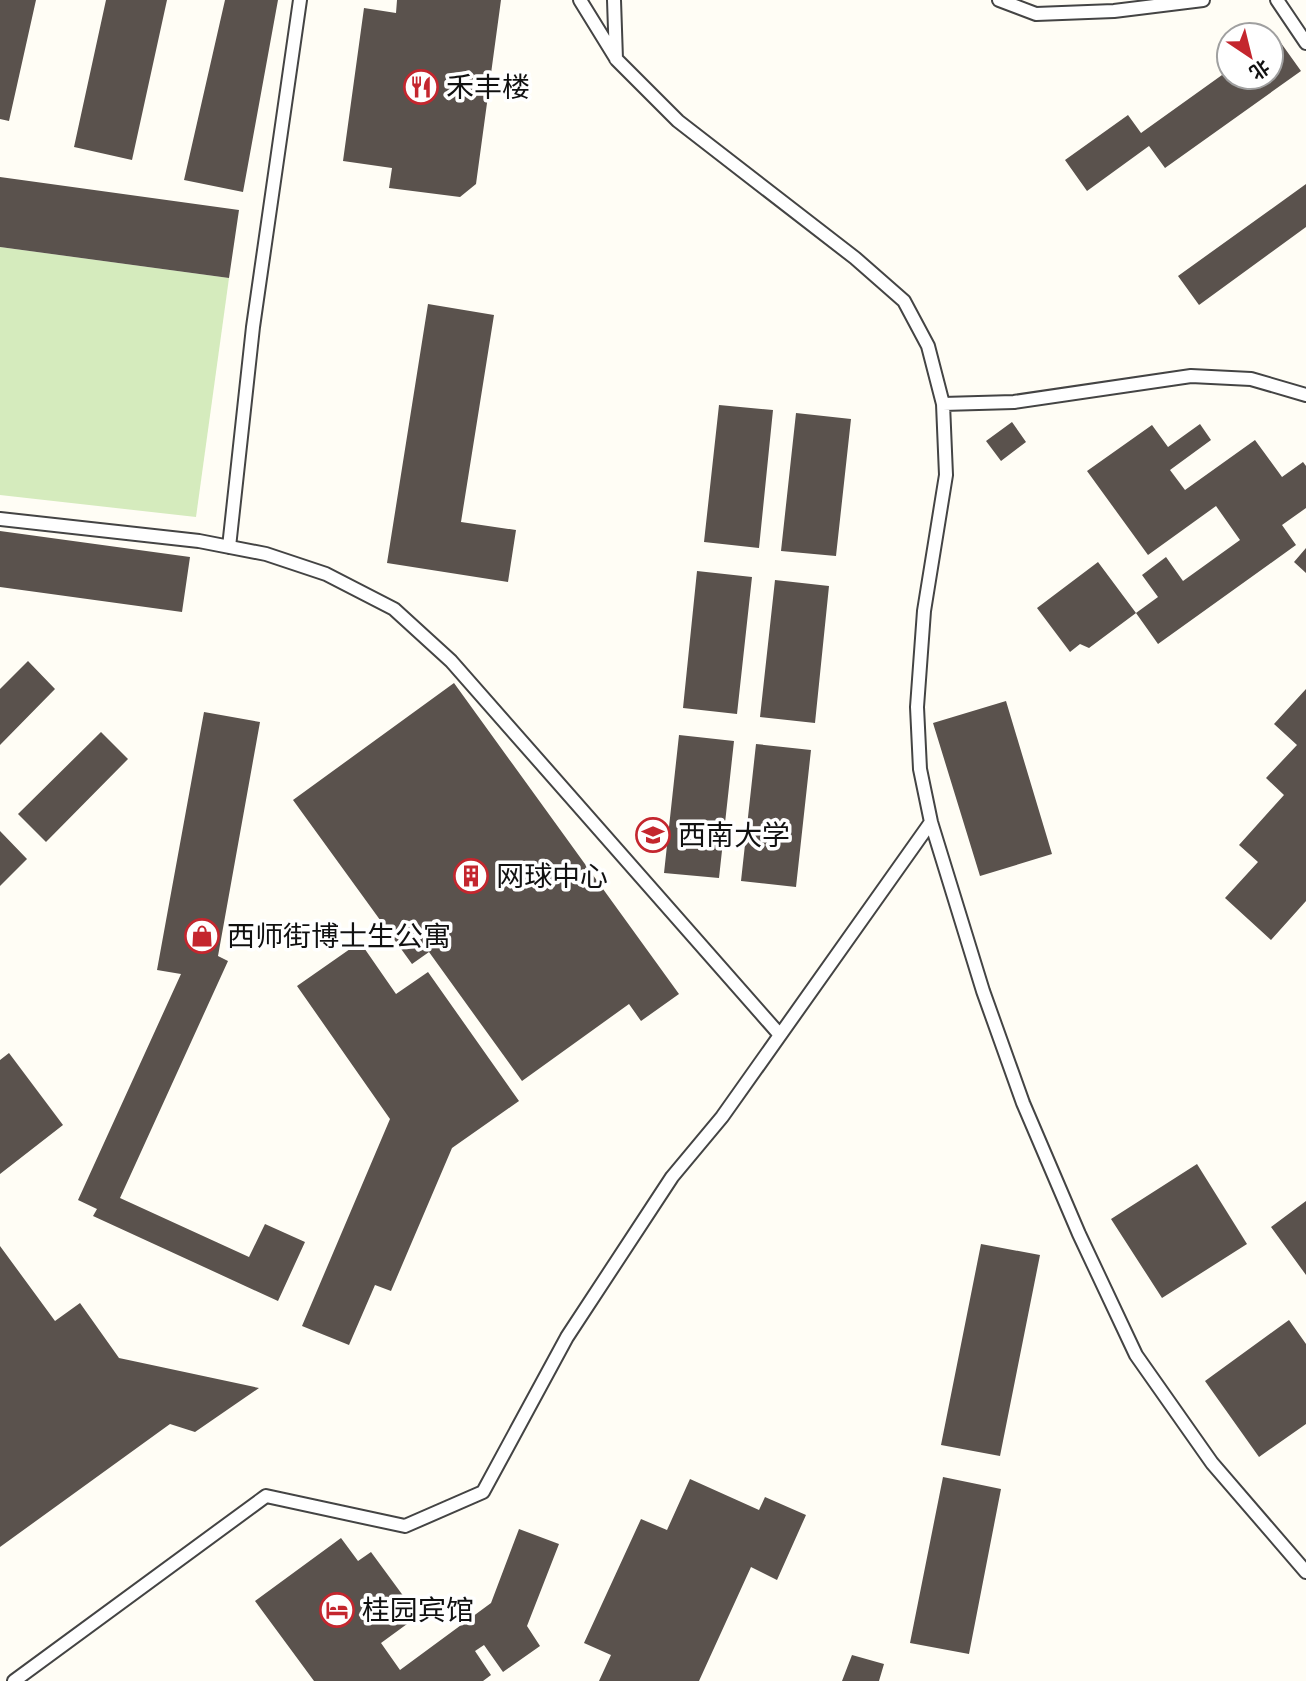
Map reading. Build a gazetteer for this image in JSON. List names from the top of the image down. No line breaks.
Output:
{"places":{"restaurant":["禾丰楼"],"school or university":["西南大学"],"building":["网球中心"],"shop":["西师街博士生公寓"],"hotel":["桂园宾馆"]},"north":"bottom right"}
